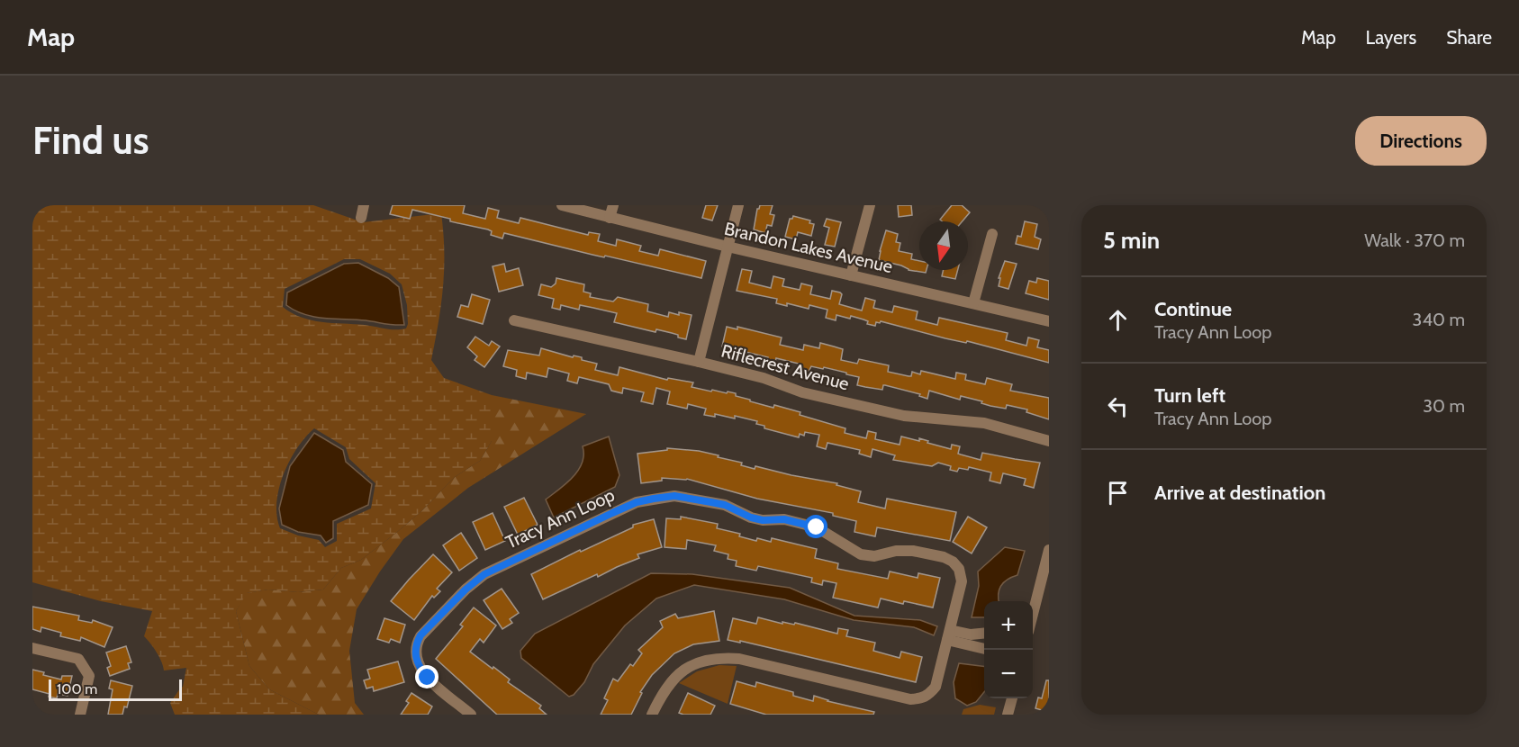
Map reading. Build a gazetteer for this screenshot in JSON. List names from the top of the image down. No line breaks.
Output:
{"streets":{"street":["Brandon Lakes Avenue","Riflecrest Avenue","Tracy Ann Loop"]},"scale_bar":"100 m","north":"bottom","page":{"header":"Map","nav":["Map","Layers","Share"],"buttons":"Directions","title":"Find us","heading":["5 min","Walk · 370 m"],"list":[["Continue","Tracy Ann Loop","340 m"],["Turn left","Tracy Ann Loop","30 m"],"Arrive at destination"],"map_buttons":["+","−"],"scale":"100 m"}}
